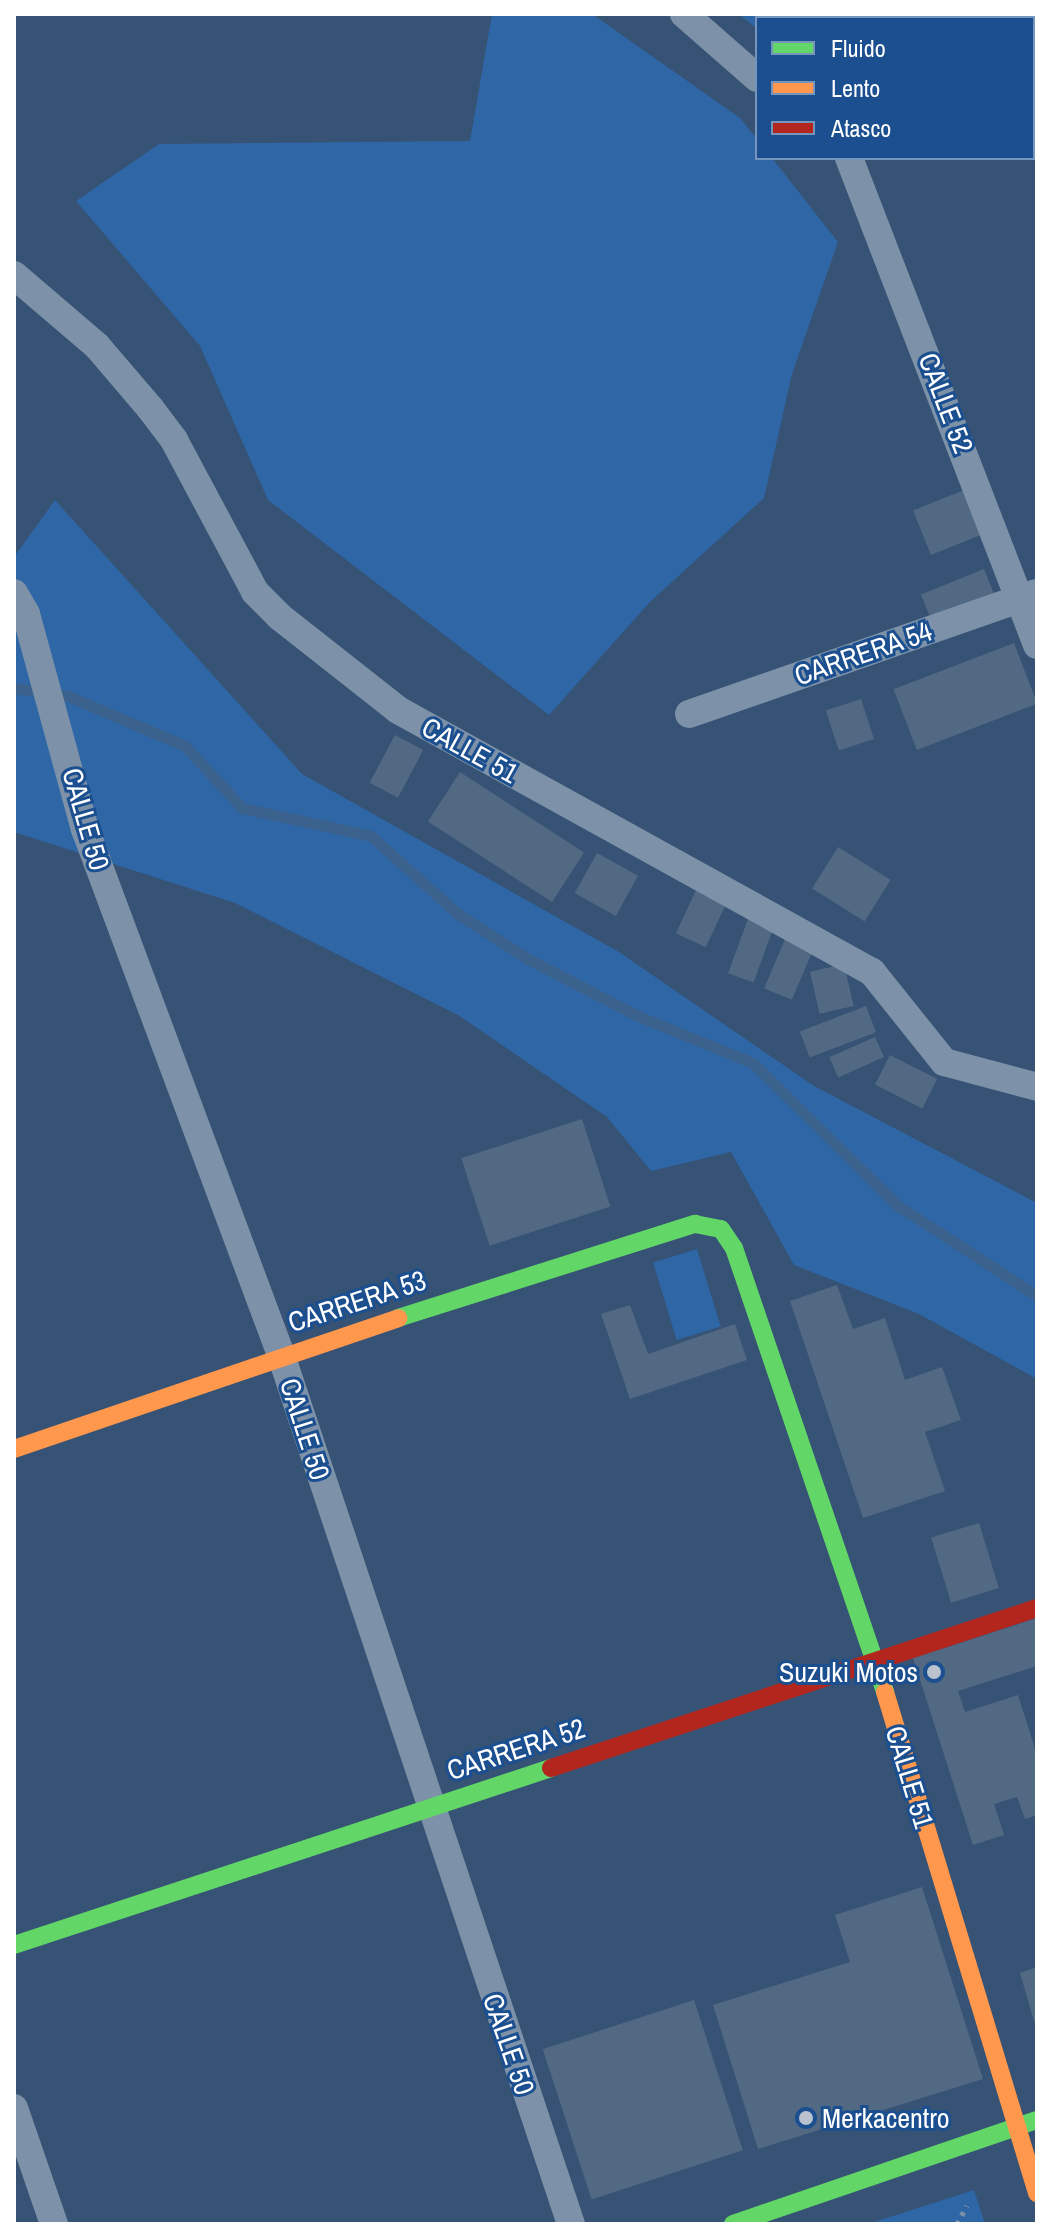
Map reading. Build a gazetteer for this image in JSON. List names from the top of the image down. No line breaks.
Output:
{"streets":{"street":["CALLE 52","CARRERA 54","CALLE 51","CALLE 50","CARRERA 53","CARRERA 52"]},"crossings":[["CALLE 52","CARRERA 54"],["CALLE 51","CARRERA 53"],["CALLE 51","CARRERA 52"],["CALLE 50","CARRERA 53"],["CALLE 50","CARRERA 52"]],"places":["Suzuki Motos","Merkacentro"],"legend":["Fluido","Lento","Atasco"]}
